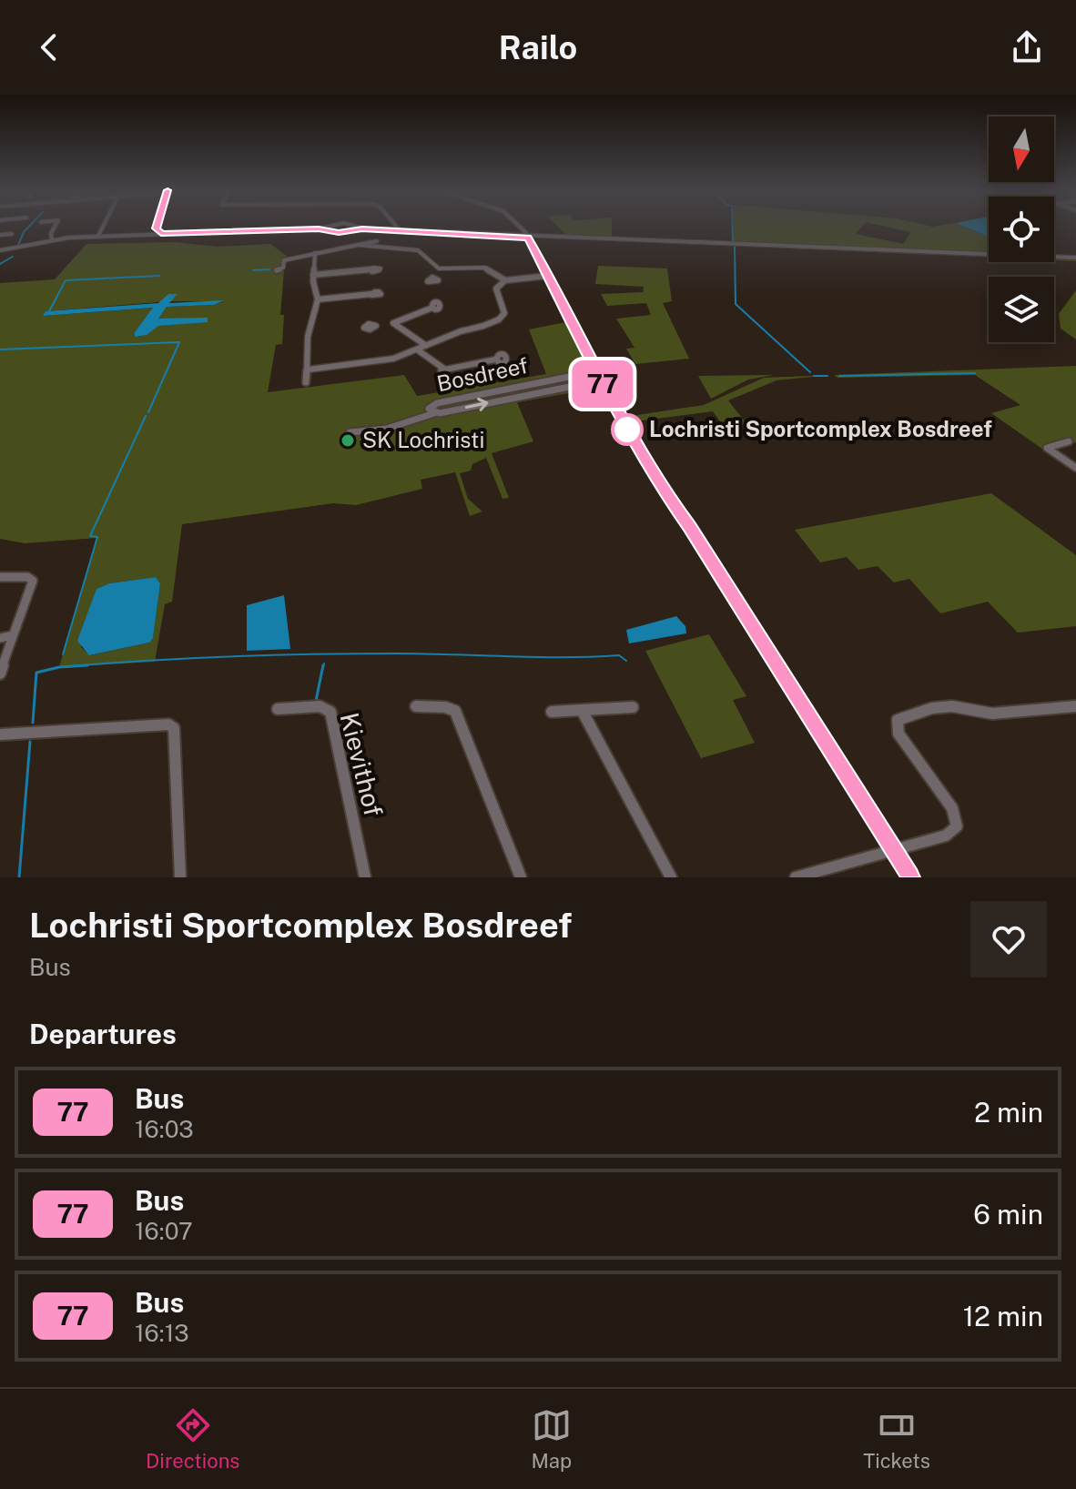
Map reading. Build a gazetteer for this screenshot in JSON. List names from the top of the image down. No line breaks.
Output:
{"streets":{"street":["Bosdreef","Kievithof"]},"places":["Lochristi Sportcomplex Bosdreef","SK Lochristi"],"lines":["bus line 77"],"north":"bottom","page":{"header":"Railo","on_map":"77","heading":[["Lochristi Sportcomplex Bosdreef","Bus"],"Departures"],"list":[{"mark":"77","name":"Bus","note":"16:03","value":"2 min"},{"mark":"77","name":"Bus","note":"16:07","value":"6 min"},{"mark":"77","name":"Bus","note":"16:13","value":"12 min"}],"tabs":["Directions","Map","Tickets"]}}
